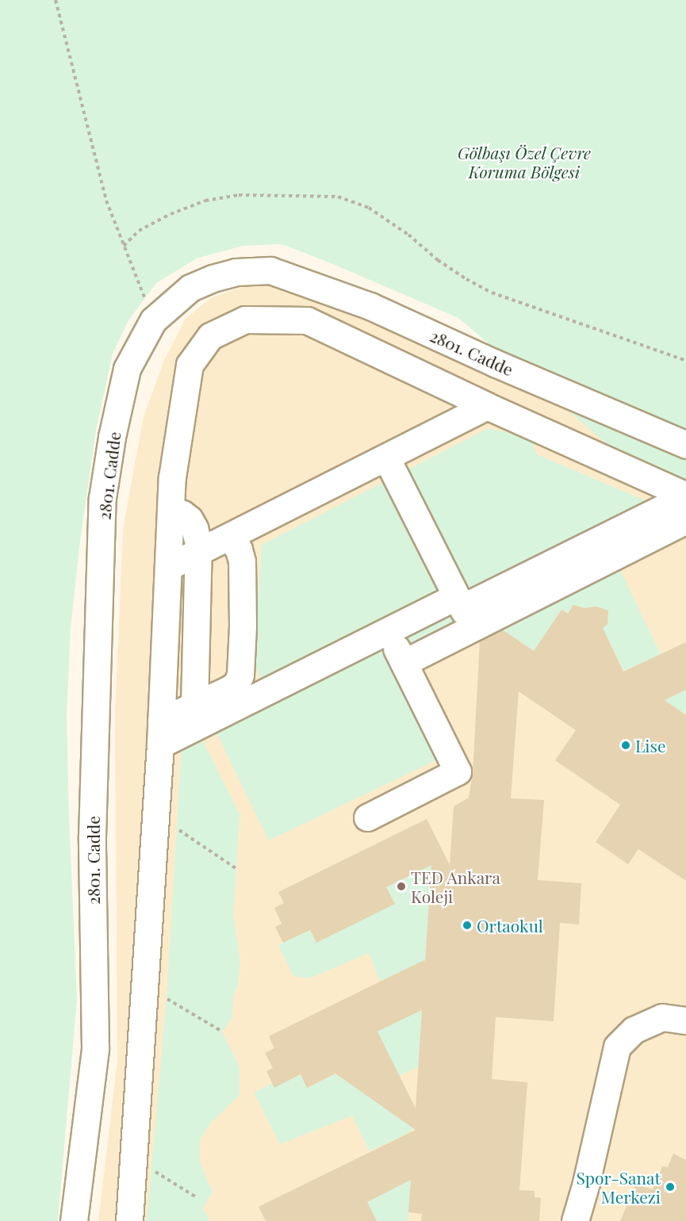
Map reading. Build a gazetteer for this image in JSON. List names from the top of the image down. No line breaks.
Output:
{"streets":{"street":["2801. Cadde"]},"parks":["Gölbaşı Özel Çevre Koruma Bölgesi"],"places":["Lise","TED Ankara Koleji","Ortaokul","Spor-Sanat Merkezi"]}
